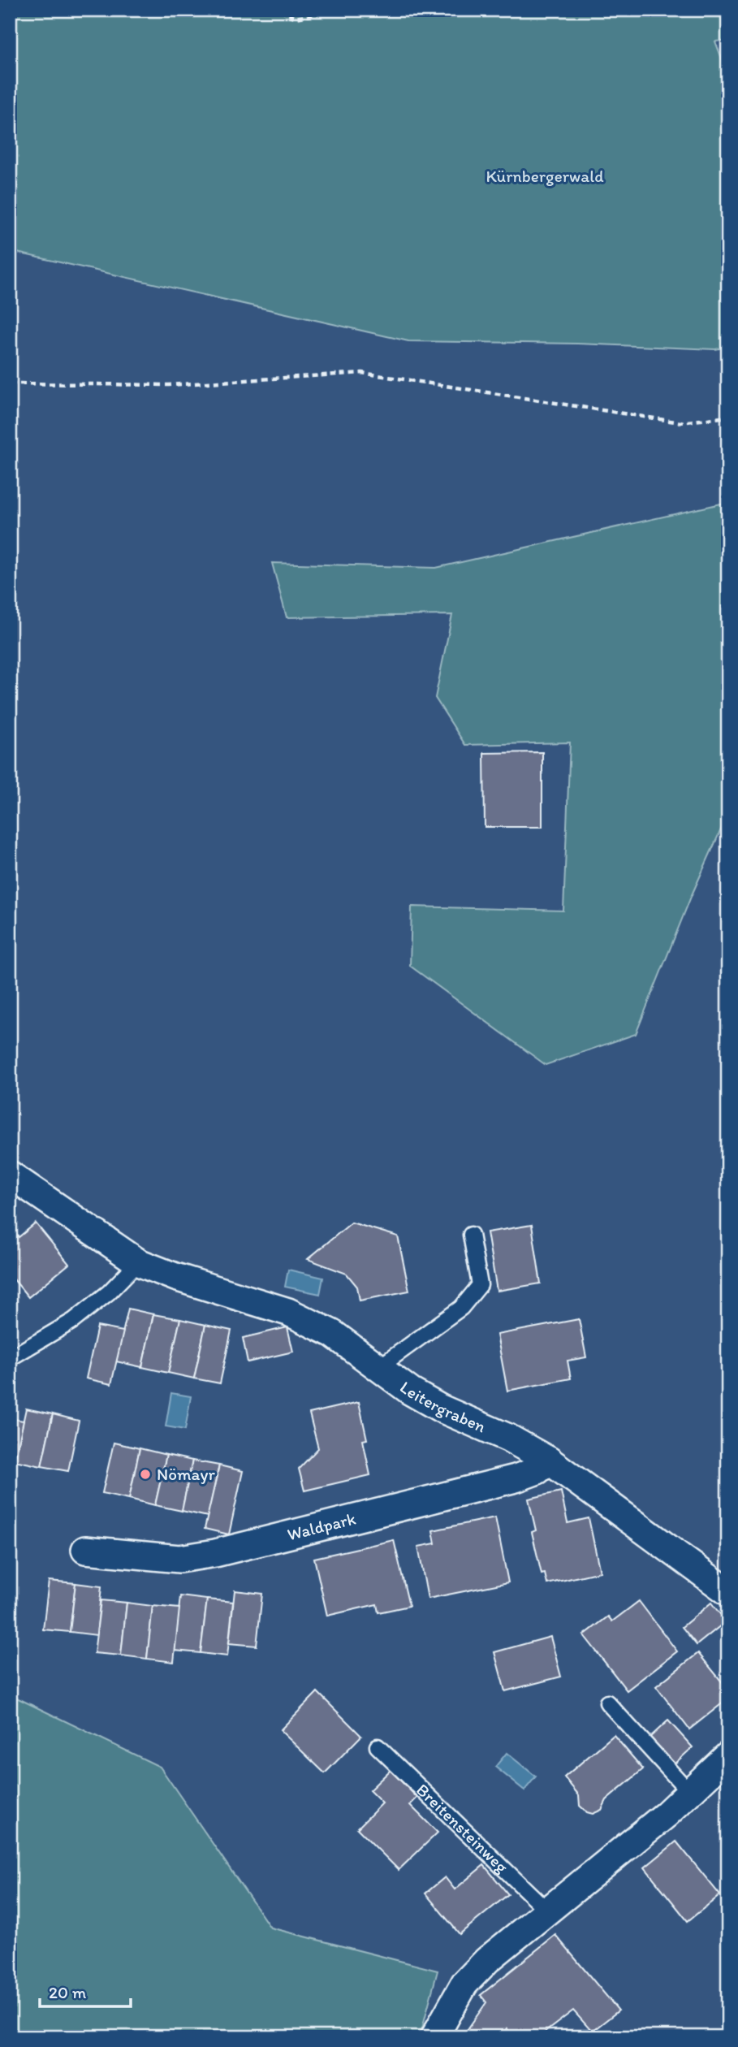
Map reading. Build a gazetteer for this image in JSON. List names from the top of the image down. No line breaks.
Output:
{"streets":{"street":["Leitergraben","Waldpark"],"lane":["Breitensteinweg"]},"crossings":[["Leitergraben","Waldpark"]],"parks":["Kürnbergerwald"],"places":["Nömayr"],"scale_bar":"20 m"}
